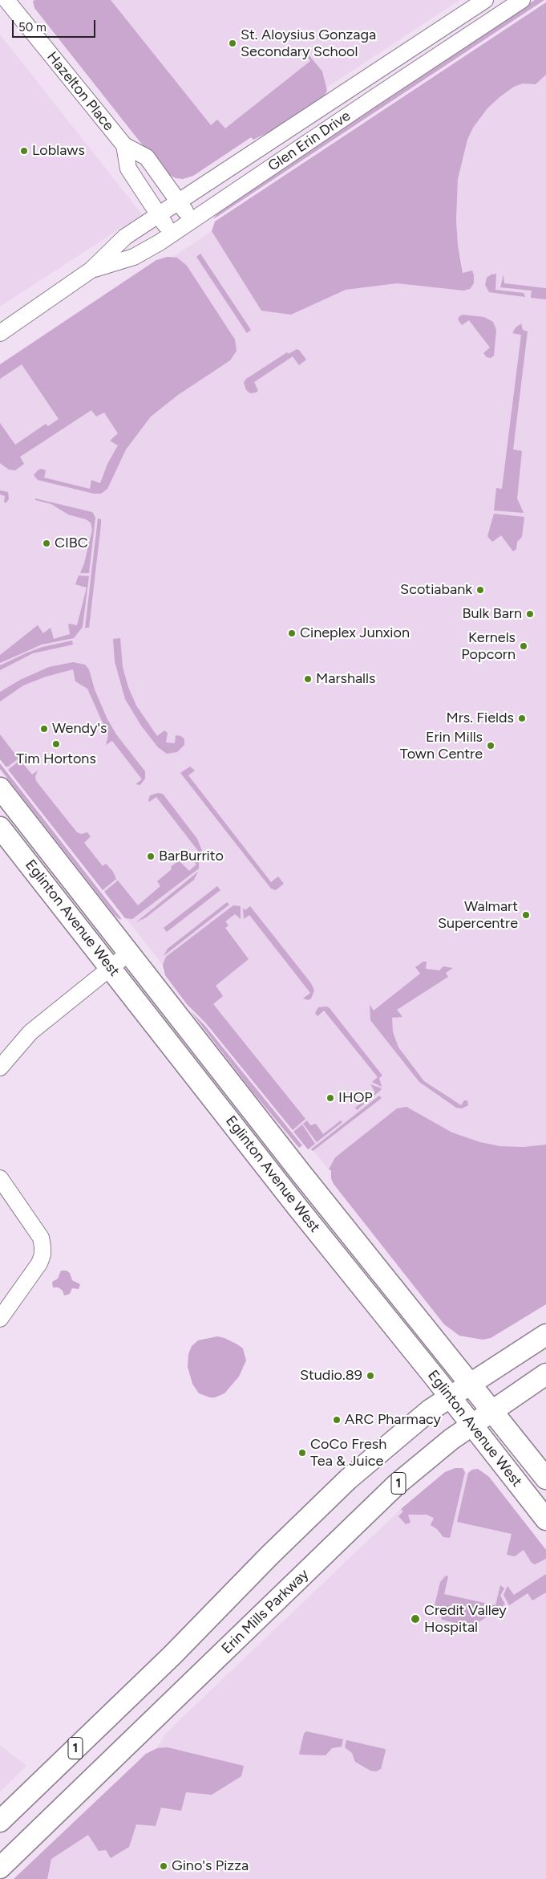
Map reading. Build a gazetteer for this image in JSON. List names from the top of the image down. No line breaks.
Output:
{"streets":{"main road":["Eglinton Avenue West","1","Erin Mills Parkway"],"street":["Hazelton Place","Glen Erin Drive"]},"crossings":[["Hazelton Place","Glen Erin Drive"],["Eglinton Avenue West","1"],["Eglinton Avenue West","Erin Mills Parkway"]],"places":["St. Aloysius Gonzaga Secondary School","Loblaws","CIBC","Scotiabank","Bulk Barn","Cineplex Junxion","Kernels Popcorn","Marshalls","Mrs. Fields","Wendy's","Tim Hortons","Erin Mills Town Centre","BarBurrito","Walmart Supercentre","IHOP","Studio.89","ARC Pharmacy","CoCo Fresh Tea & Juice","Credit Valley Hospital","Gino's Pizza"],"scale_bar":"50 m"}
